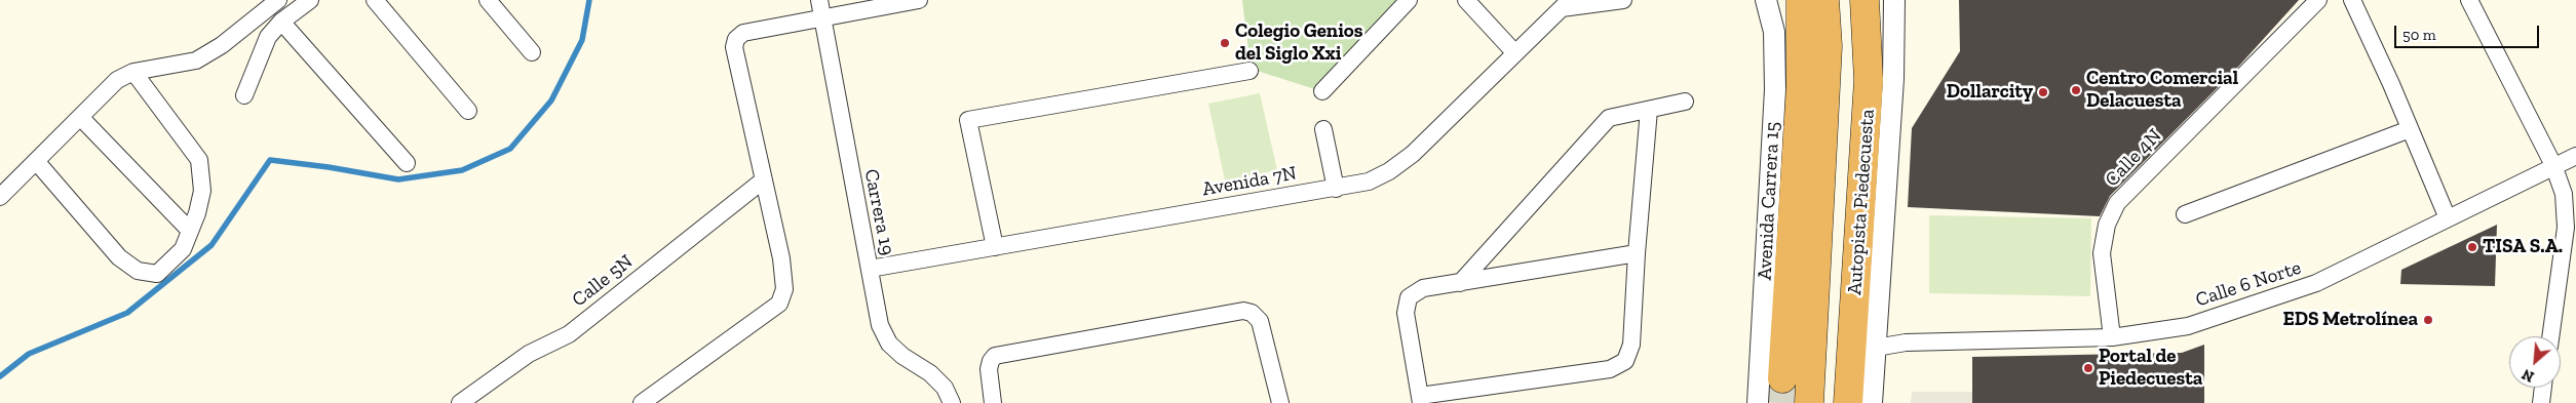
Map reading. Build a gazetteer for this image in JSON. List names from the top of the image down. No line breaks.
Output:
{"streets":{"highway":["Autopista Piedecuesta"],"street":["Calle 4N","Avenida 7N","Avenida Carrera 15","Carrera 19","Calle 5N","Calle 6 Norte"]},"crossings":[["Calle 4N","Calle 6 Norte"],["Avenida 7N","Carrera 19"]],"places":["Colegio Genios del Siglo Xxi","Centro Comercial Delacuesta","Dollarcity","TISA S.A.","EDS Metrolínea","Portal de Piedecuesta"],"scale_bar":"50 m","north":"bottom left"}
